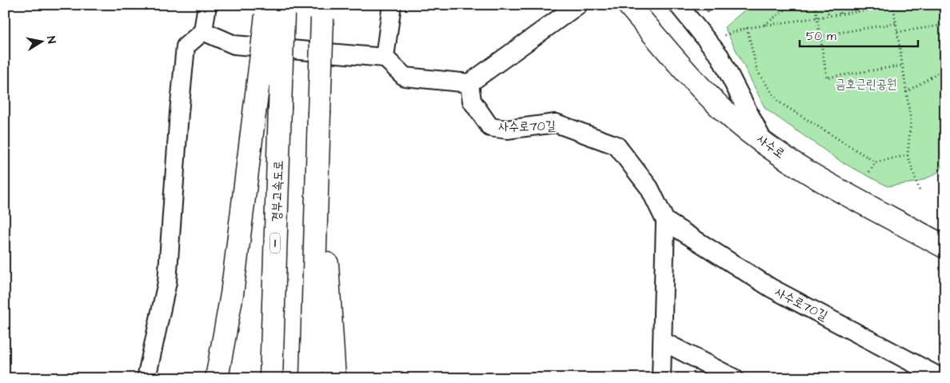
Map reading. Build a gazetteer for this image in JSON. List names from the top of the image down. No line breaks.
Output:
{"streets":{"main road":["사수로","경부고속도로","1"],"street":["사수로70길"]},"parks":["금호근린공원"],"scale_bar":"50 m","north":"right"}
